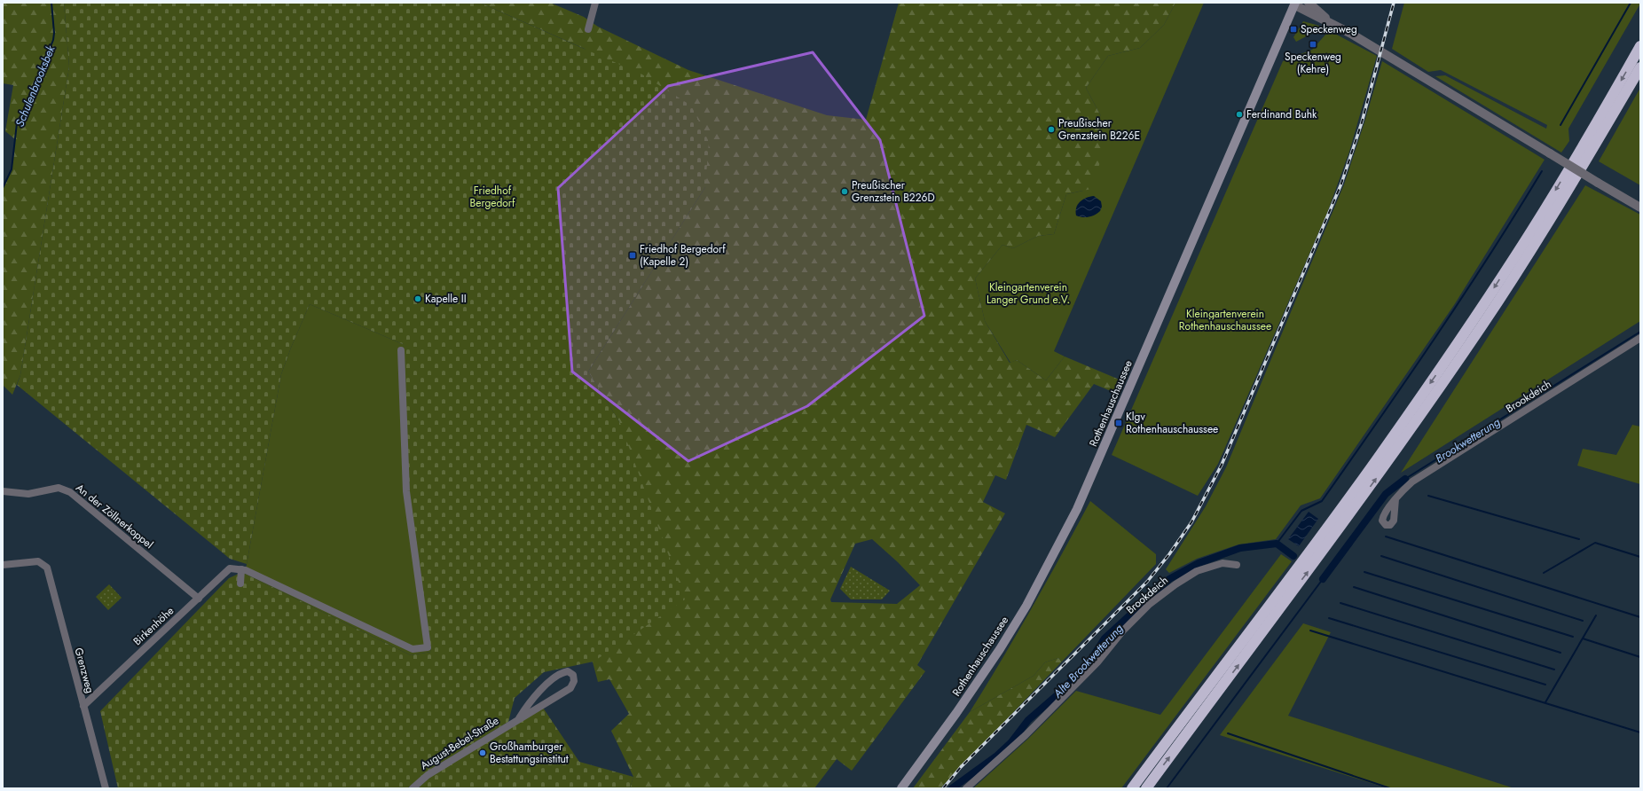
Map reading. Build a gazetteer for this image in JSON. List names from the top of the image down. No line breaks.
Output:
{"streets":{"main road":["Rothenhauschaussee"],"street":["Brookdeich","An der Zöllnerkoppel","Birkenhöhe","Grenzweg","August-Bebel-Straße"]},"crossings":[["An der Zöllnerkoppel","Birkenhöhe"],["Birkenhöhe","Grenzweg"]],"water":["Schulenbrooksbek","Brookwetterung","Alte Brookwetterung"],"parks":["Friedhof Bergedorf","Kleingartenverein Langer Grund e.V.","Kleingartenverein Rothenhauschaussee"],"places":{"transit":["Speckenweg","Speckenweg (Kehre)","Friedhof Bergedorf (Kapelle 2)","Klgv Rothenhauschaussee"],"other":["Ferdinand Buhk","Preußischer Grenzstein B226E","Preußischer Grenzstein B226D","Kapelle II","Großhamburger Bestattungsinstitut"]}}
